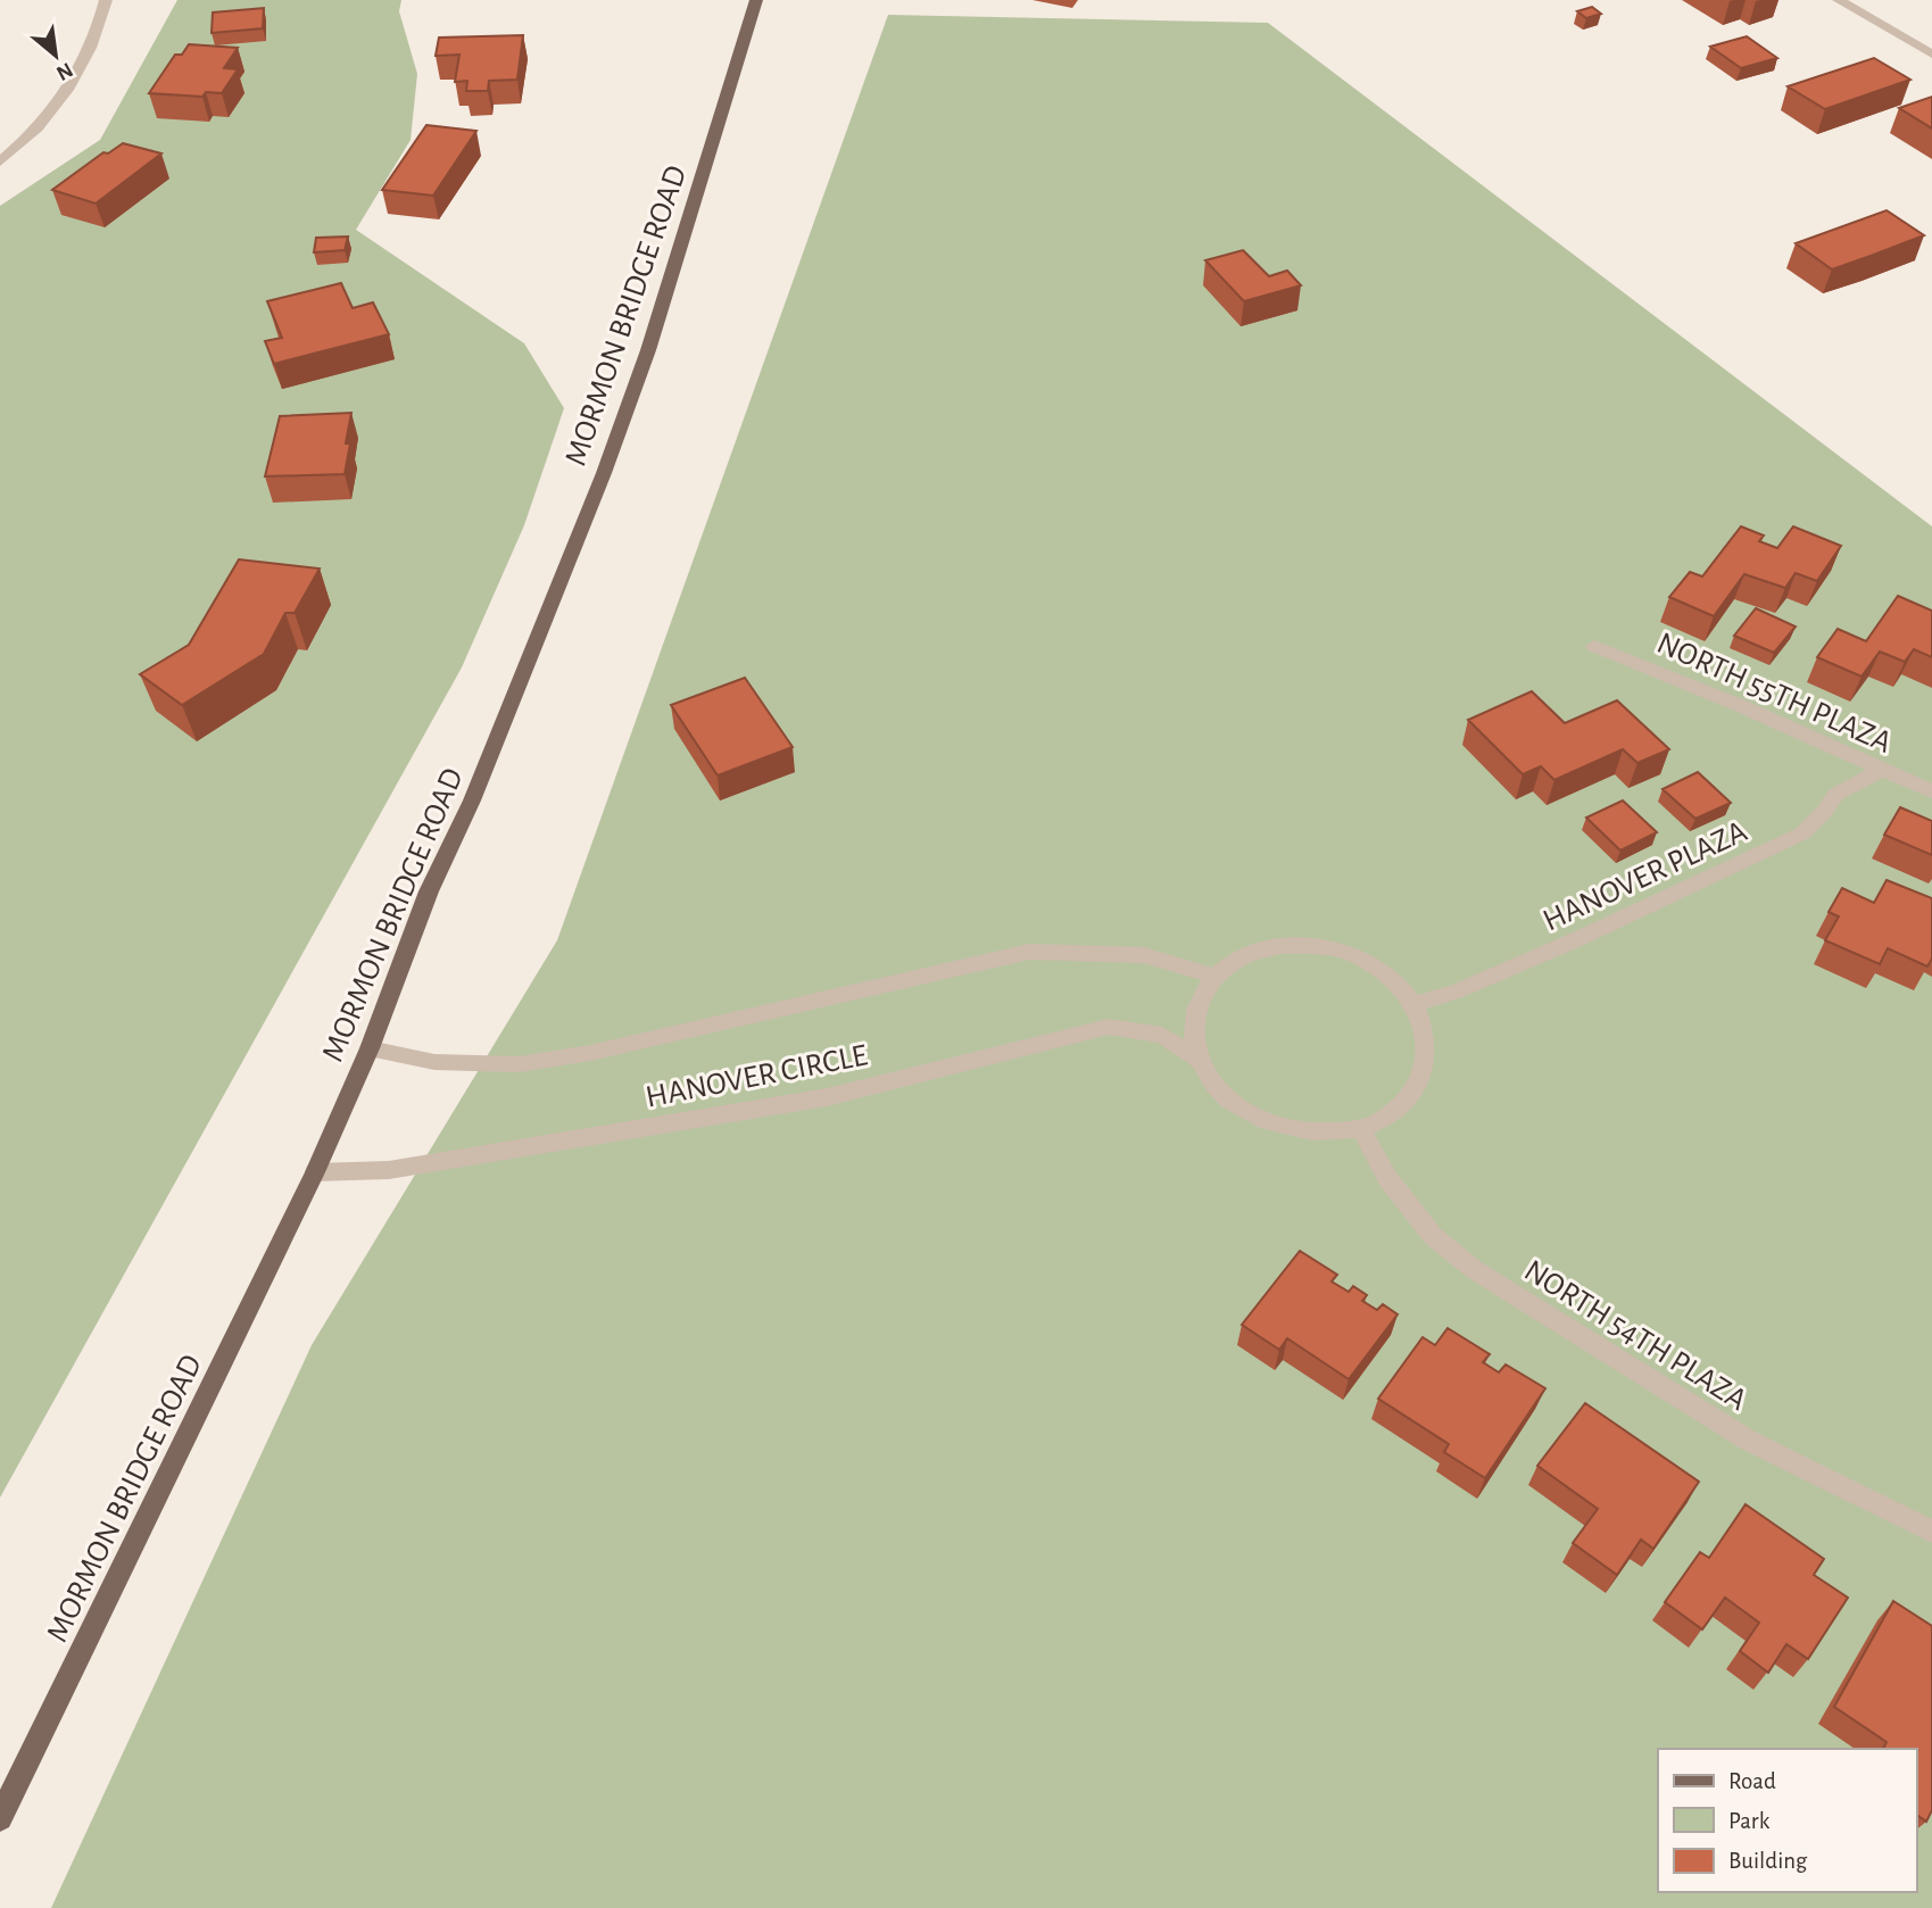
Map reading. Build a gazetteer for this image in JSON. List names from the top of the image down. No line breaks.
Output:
{"streets":{"main road":["MORMON BRIDGE ROAD"],"street":["NORTH 55TH PLAZA","HANOVER PLAZA","HANOVER CIRCLE","NORTH 54TH PLAZA"]},"crossings":[["MORMON BRIDGE ROAD","HANOVER CIRCLE"],["NORTH 55TH PLAZA","HANOVER PLAZA"],["HANOVER PLAZA","HANOVER CIRCLE"],["HANOVER PLAZA","NORTH 54TH PLAZA"],["HANOVER CIRCLE","NORTH 54TH PLAZA"]],"legend":["Road","Park","Building"],"north":"bottom right"}
